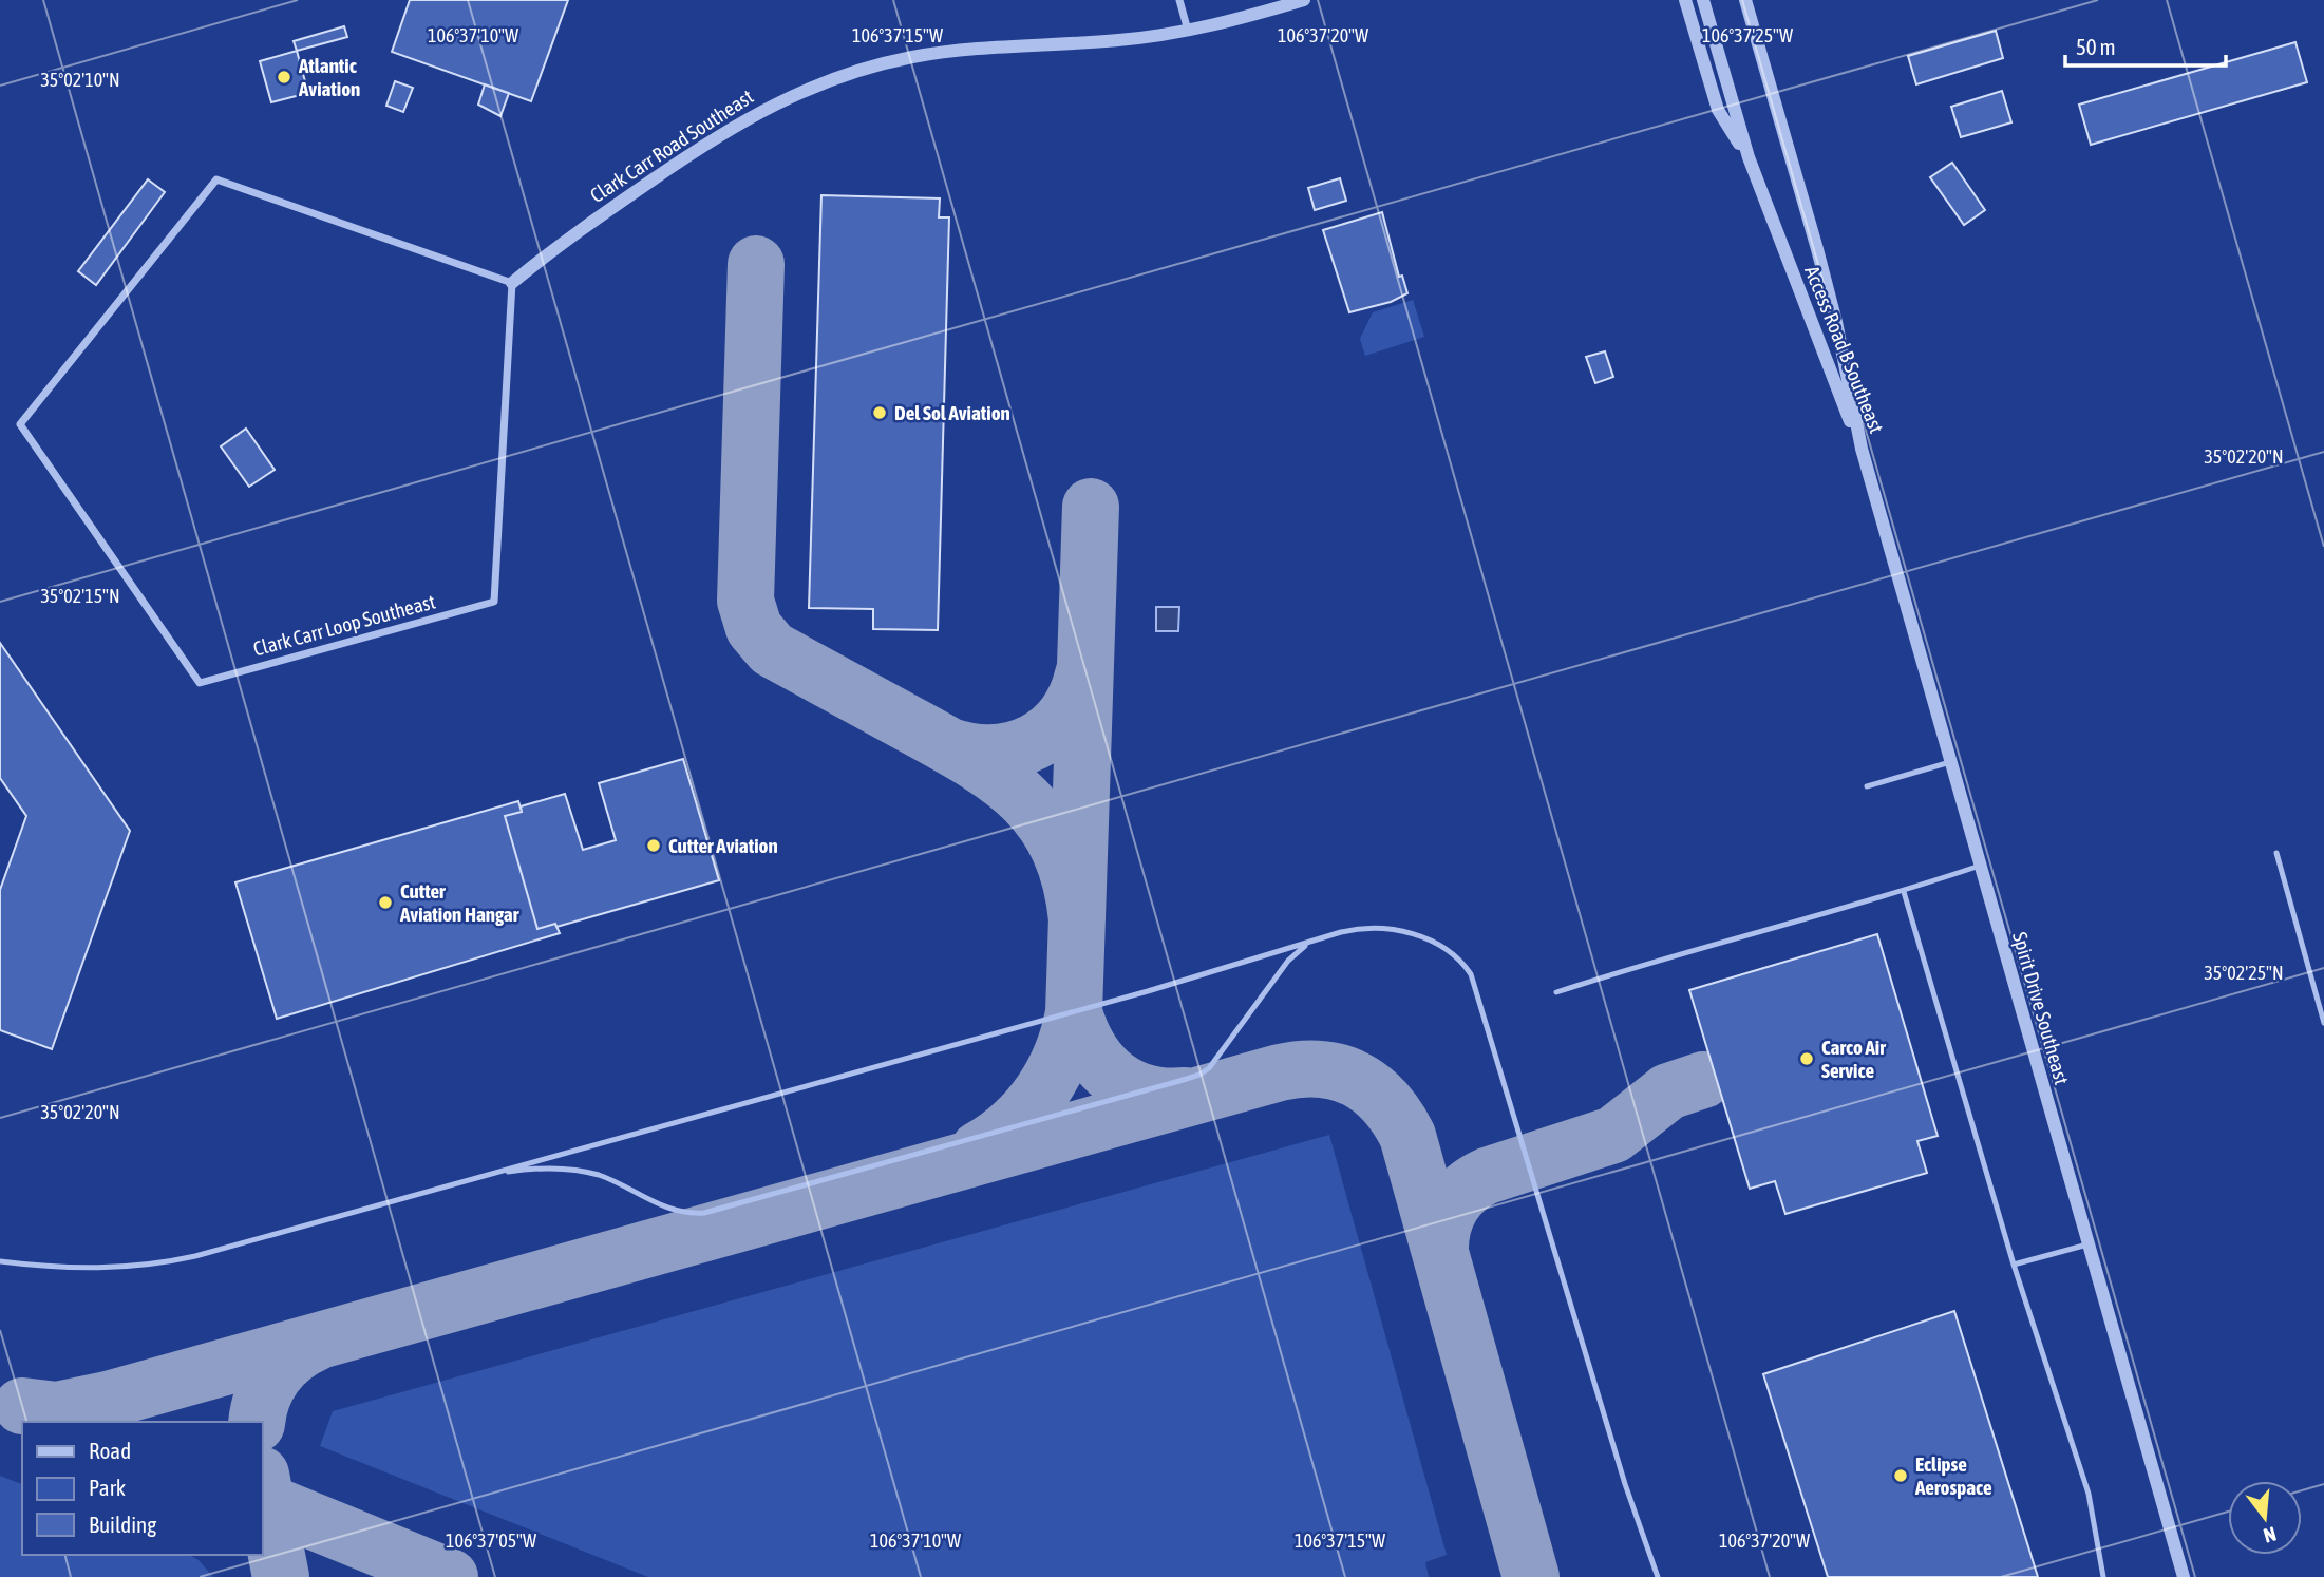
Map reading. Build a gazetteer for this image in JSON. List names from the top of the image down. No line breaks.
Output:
{"streets":{"street":["Clark Carr Road Southeast","Access Road B Southeast","Clark Carr Loop Southeast","Spirit Drive Southeast"]},"crossings":[["Clark Carr Road Southeast","Clark Carr Loop Southeast"],["Access Road B Southeast","Spirit Drive Southeast"]],"places":["Atlantic Aviation","Del Sol Aviation","Cutter Aviation","Cutter Aviation Hangar","Carco Air Service","Eclipse Aerospace"],"legend":["Road","Park","Building"],"scale_bar":"50 m","north":"bottom","coordinates":["106°37'10\"W","106°37'15\"W","106°37'20\"W","106°37'25\"W","35°02'10\"N","35°02'20\"N","35°02'15\"N","35°02'25\"N","106°37'05\"W"]}
